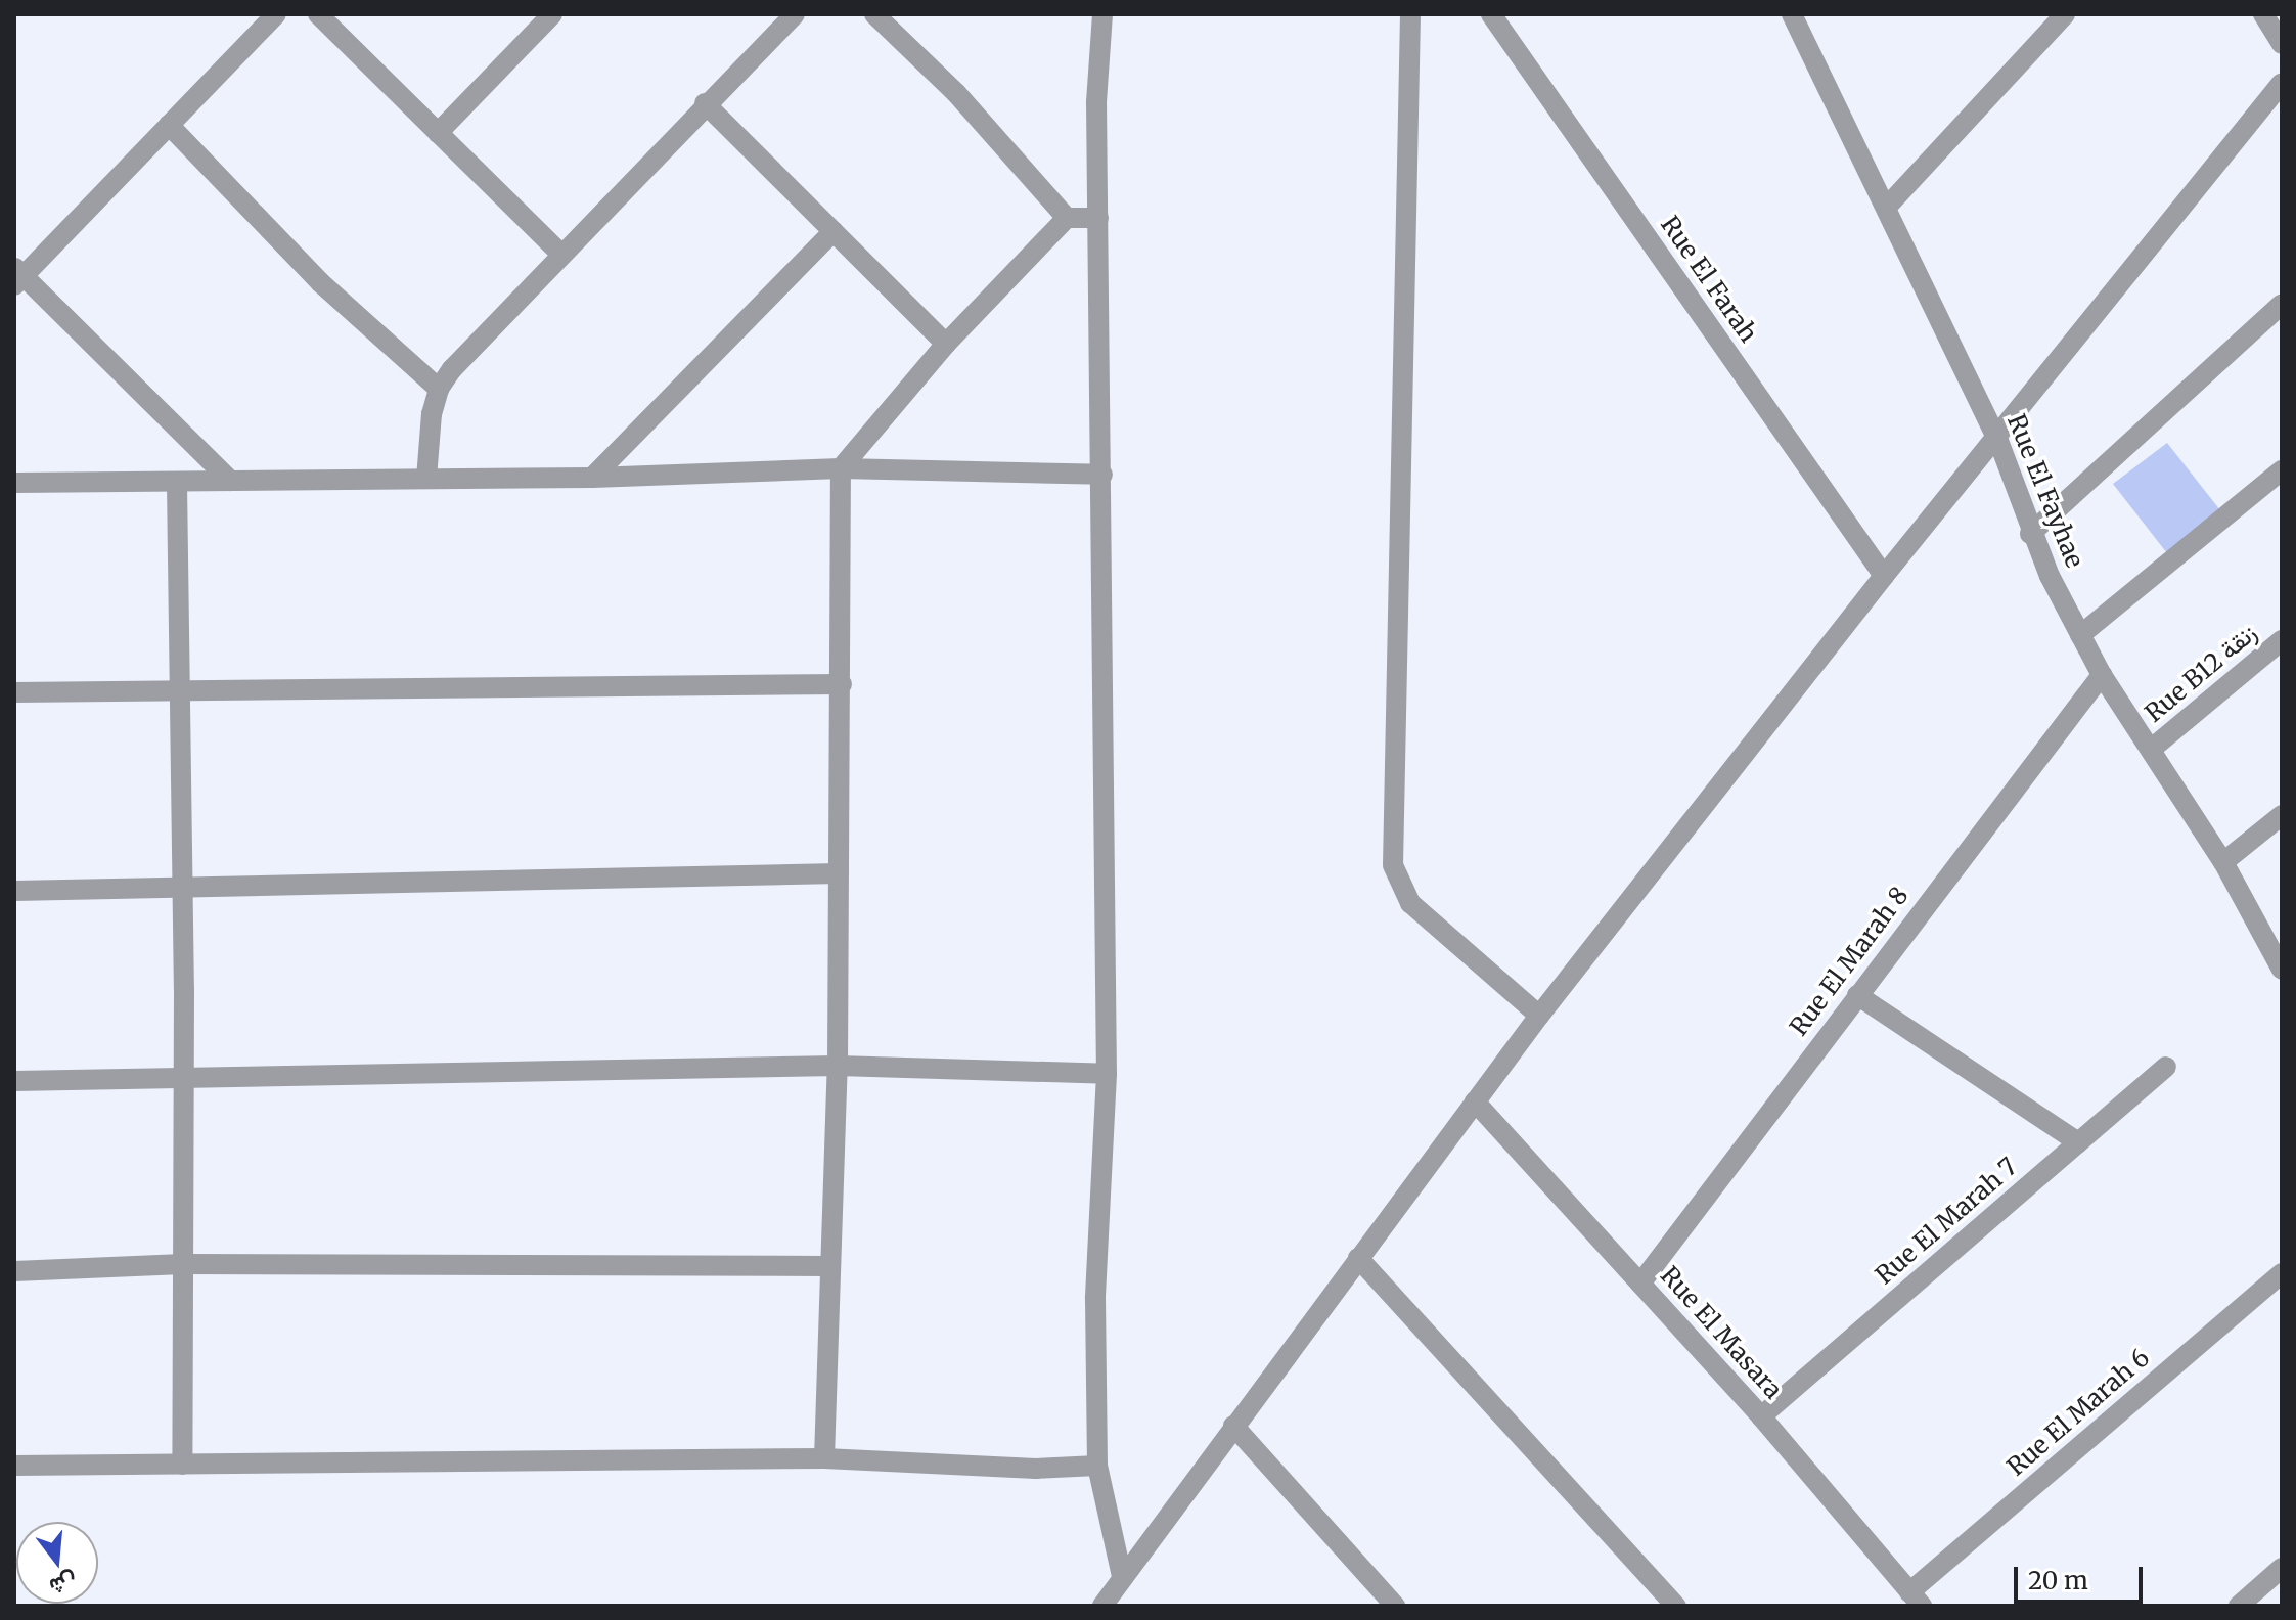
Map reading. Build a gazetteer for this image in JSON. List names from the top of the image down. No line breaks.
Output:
{"streets":{"street":["Rue El Farah","Rue El Fayhae","Rue B12 زنقة","Rue El Marah 8","Rue El Marah 7","Rue El Masara","Rue El Marah 6"]},"crossings":[["Rue El Fayhae","Rue B12 زنقة"],["Rue El Fayhae","Rue El Marah 8"],["Rue El Marah 8","Rue El Masara"],["Rue El Marah 7","Rue El Masara"],["Rue El Masara","Rue El Marah 6"]],"scale_bar":"20 m","north":"bottom"}
